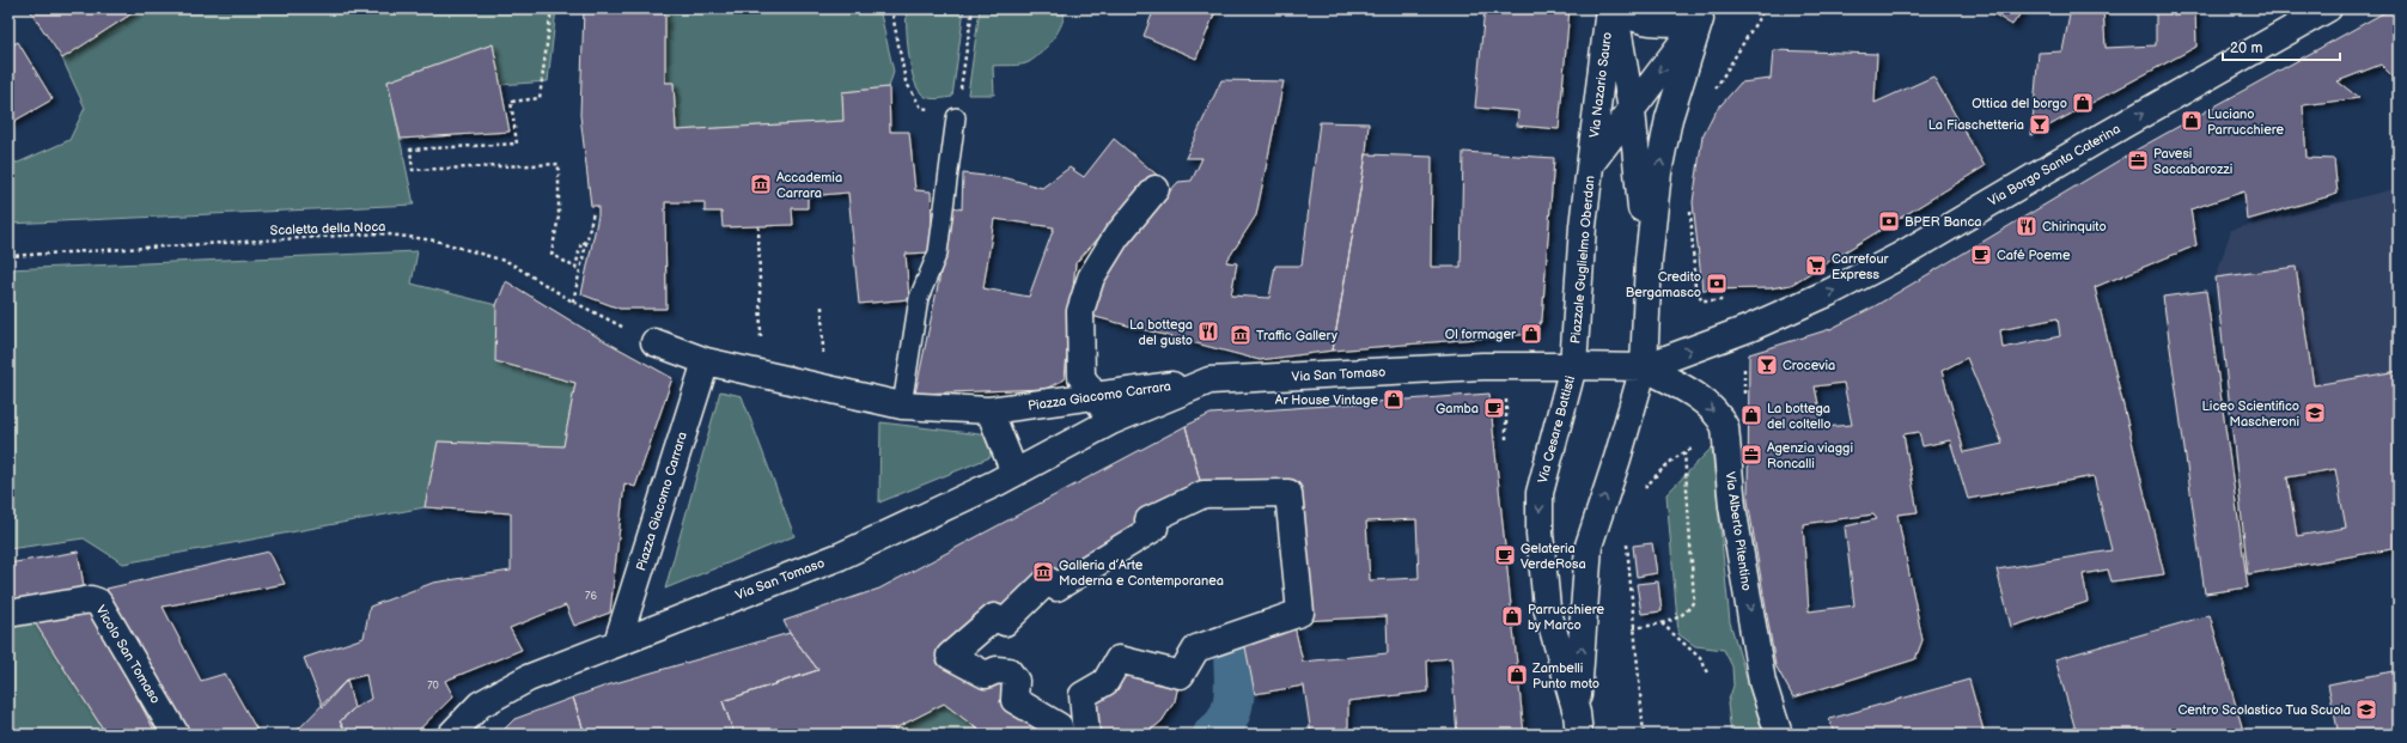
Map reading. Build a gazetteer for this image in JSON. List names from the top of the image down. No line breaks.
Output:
{"streets":{"street":["Via Nazario Sauro","Via Borgo Santa Caterina","Piazzale Guglielmo Oberdan","Via San Tomaso","Piazza Giacomo Carrara","Via Cesare Battisti","Via Alberto Pitentino","Vicolo San Tomaso"],"path":["Scaletta della Noca"]},"crossings":[["Via Nazario Sauro","Piazzale Guglielmo Oberdan"],["Via Borgo Santa Caterina","Via Cesare Battisti"],["Via Borgo Santa Caterina","Via Alberto Pitentino"],["Scaletta della Noca","Piazza Giacomo Carrara"],["Piazzale Guglielmo Oberdan","Via San Tomaso"],["Piazzale Guglielmo Oberdan","Via Cesare Battisti"],["Via San Tomaso","Piazza Giacomo Carrara"],["Via San Tomaso","Via Cesare Battisti"],["Via Cesare Battisti","Via Alberto Pitentino"]],"one_way":["Via Borgo Santa Caterina","Via Alberto Pitentino"],"places":{"shop":["Ottica del borgo","Luciano Parrucchiere","Ol formager","Ar House Vintage","La bottega del coltello","Parrucchiere by Marco","Zambelli Punto moto"],"bar":["La Fiaschetteria","Crocevia"],"office":["Pavesi Saccabarozzi","Agenzia viaggi Roncalli"],"museum":["Accademia Carrara","Traffic Gallery","Galleria d’Arte Moderna e Contemporanea"],"bank":["BPER Banca","Credito Bergamasco"],"restaurant":["Chirinquito","La bottega del gusto"],"cafe":["Café Poeme","Gamba","Gelateria VerdeRosa"],"supermarket":["Carrefour Express"],"school or university":["Liceo Scientifico Mascheroni","Centro Scolastico Tua Scuola"]},"house_numbers":["76","70"],"scale_bar":"20 m"}
